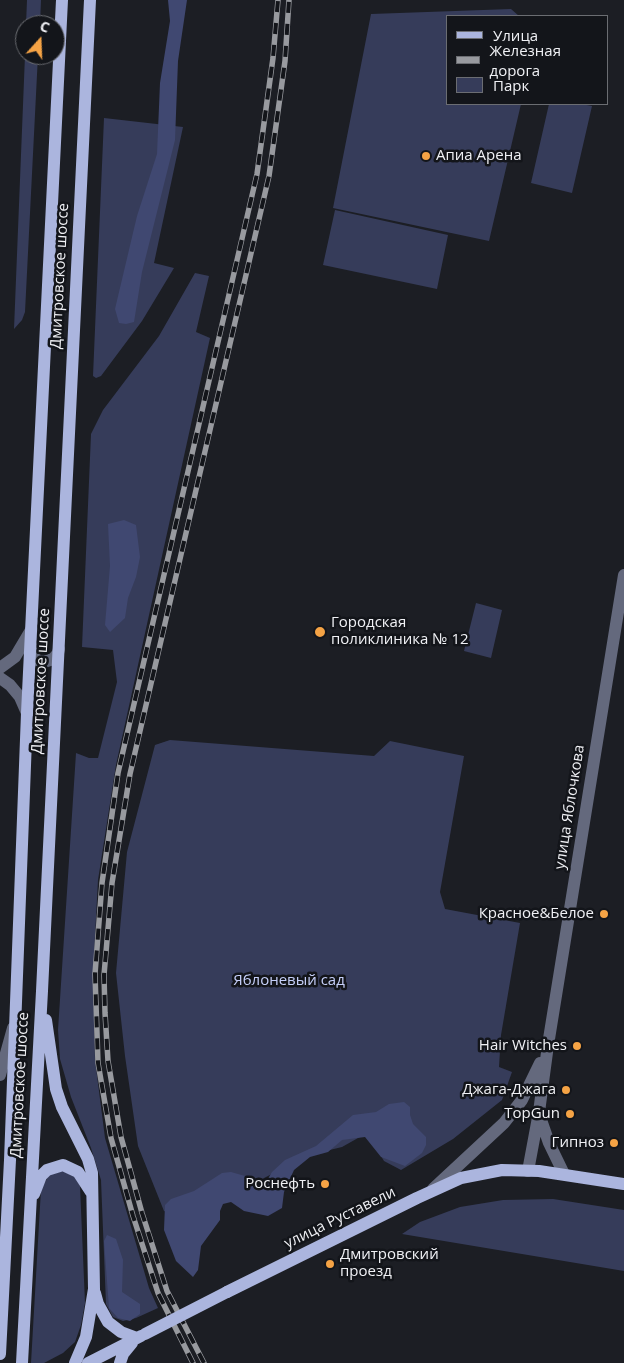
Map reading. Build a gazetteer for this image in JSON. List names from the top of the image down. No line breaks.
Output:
{"streets":{"main road":["Дмитровское шоссе","улица Руставели"],"street":["улица Яблочкова"]},"parks":["Яблоневый сад"],"places":["Апиа Арена","Городская поликлиника № 12","Красное&Белое","Hair Witches","Джага-Джага","TopGun","Гипноз","Роснефть","Дмитровский проезд"],"legend":["Улица","Железная дорога","Парк"],"north":"top"}
